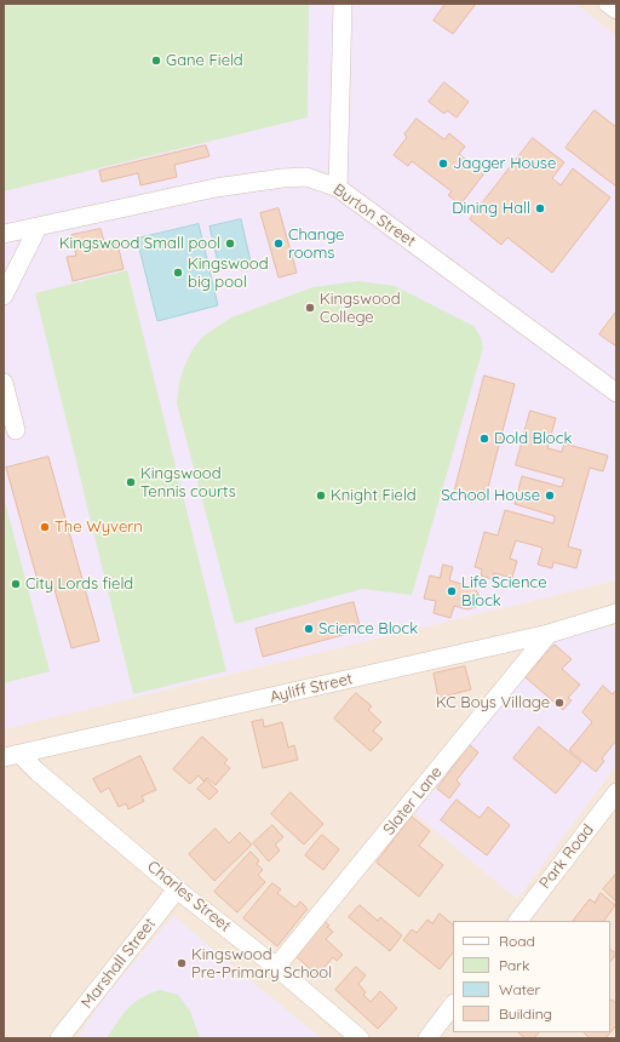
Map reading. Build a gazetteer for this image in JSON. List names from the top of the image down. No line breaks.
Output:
{"streets":{"street":["Burton Street","Ayliff Street","Slater Lane","Park Road","Charles Street","Marshall Street"]},"crossings":[["Ayliff Street","Slater Lane"],["Ayliff Street","Charles Street"],["Slater Lane","Charles Street"],["Charles Street","Marshall Street"]],"places":["Gane Field","Jagger House","Dining Hall","Kingswood Small pool","Change rooms","Kingswood big pool","Kingswood College","Dold Block","Kingswood Tennis courts","Knight Field","School House","The Wyvern","City Lords field","Life Science Block","Science Block","KC Boys Village","Kingswood Pre-Primary School"],"legend":["Road","Park","Water","Building"]}
